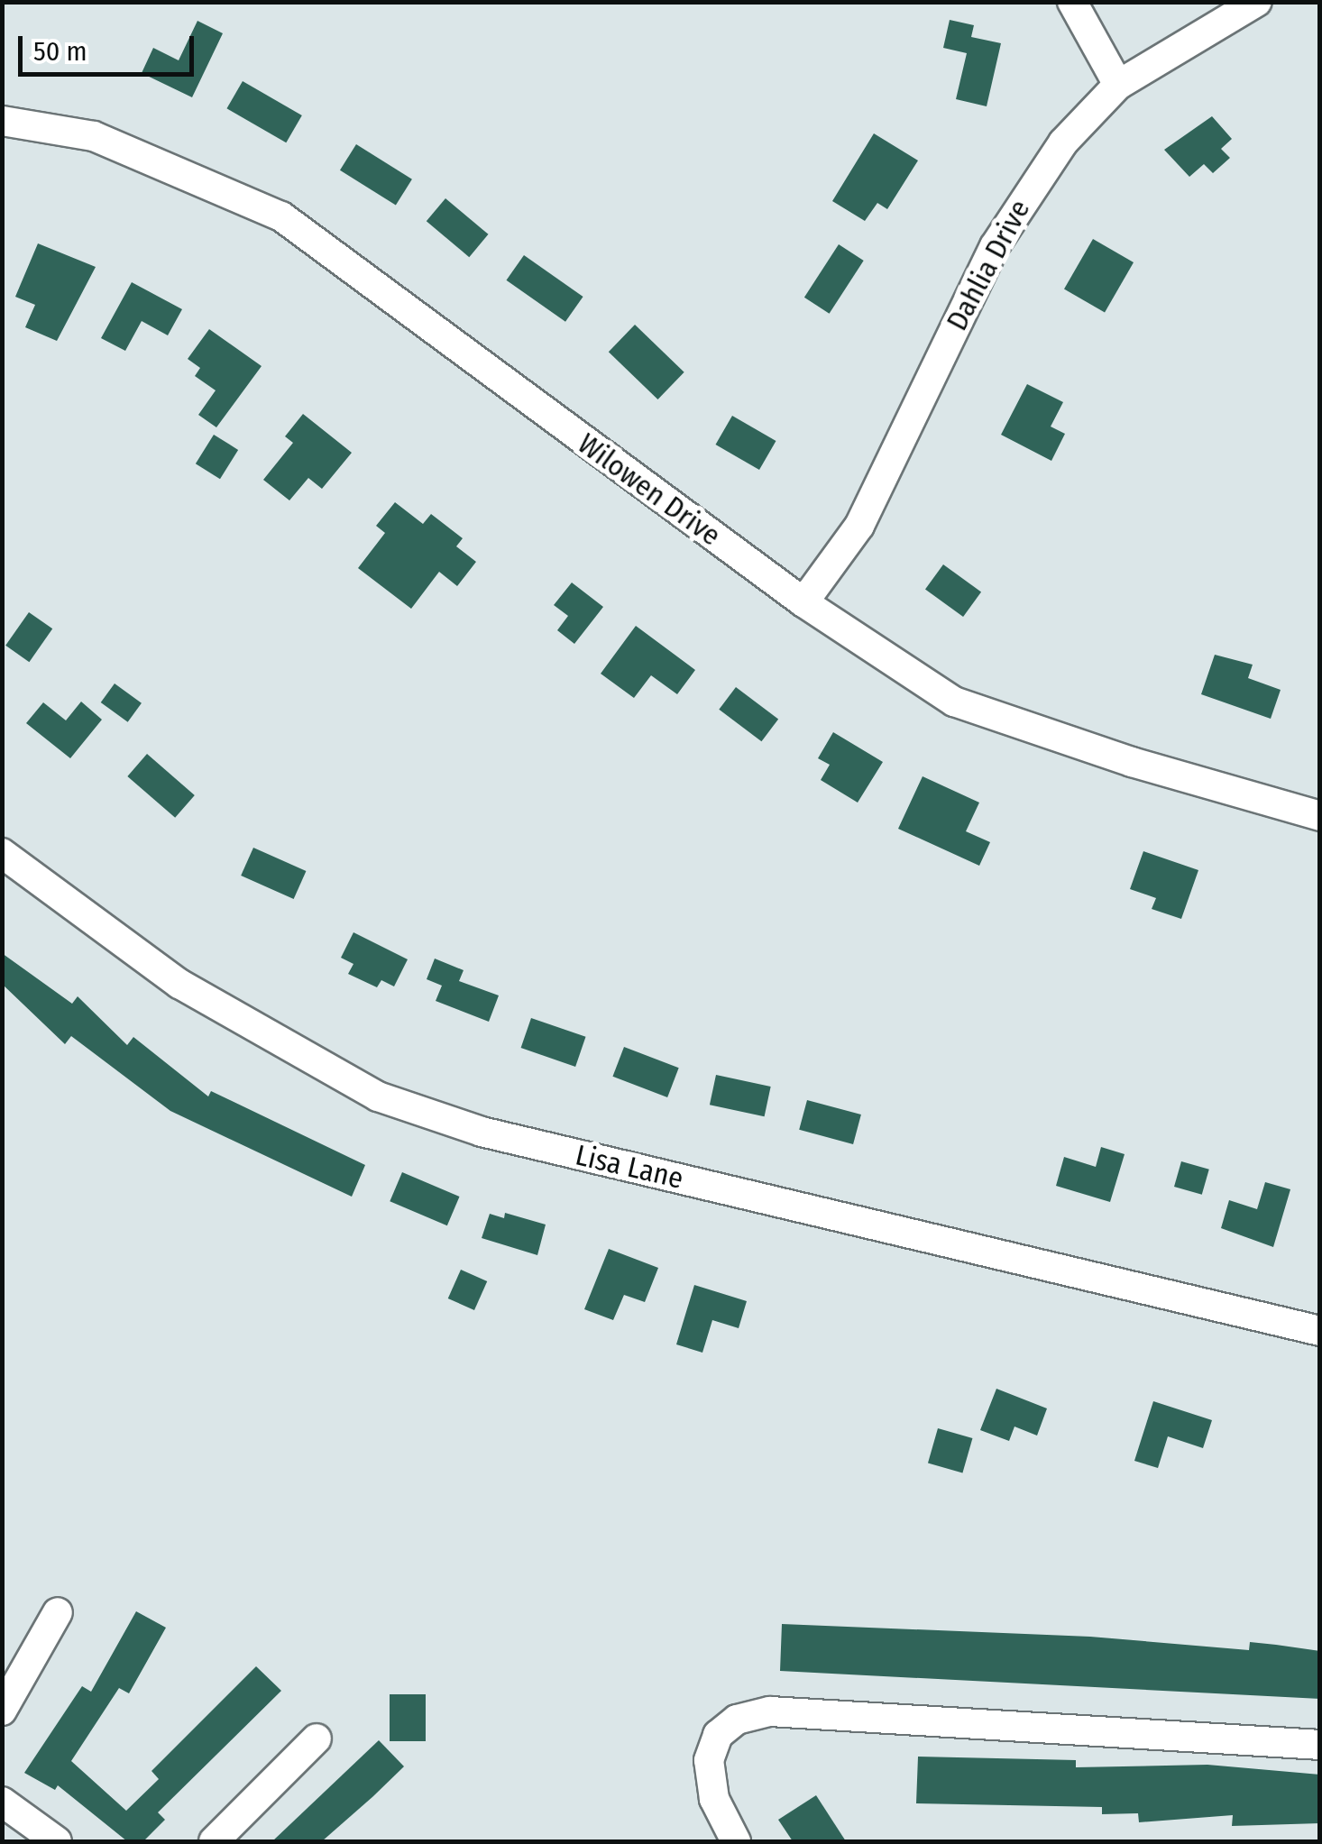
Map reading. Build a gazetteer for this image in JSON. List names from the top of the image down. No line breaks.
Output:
{"streets":{"street":["Dahlia Drive","Wilowen Drive","Lisa Lane"]},"crossings":[["Dahlia Drive","Wilowen Drive"]],"scale_bar":"50 m"}
